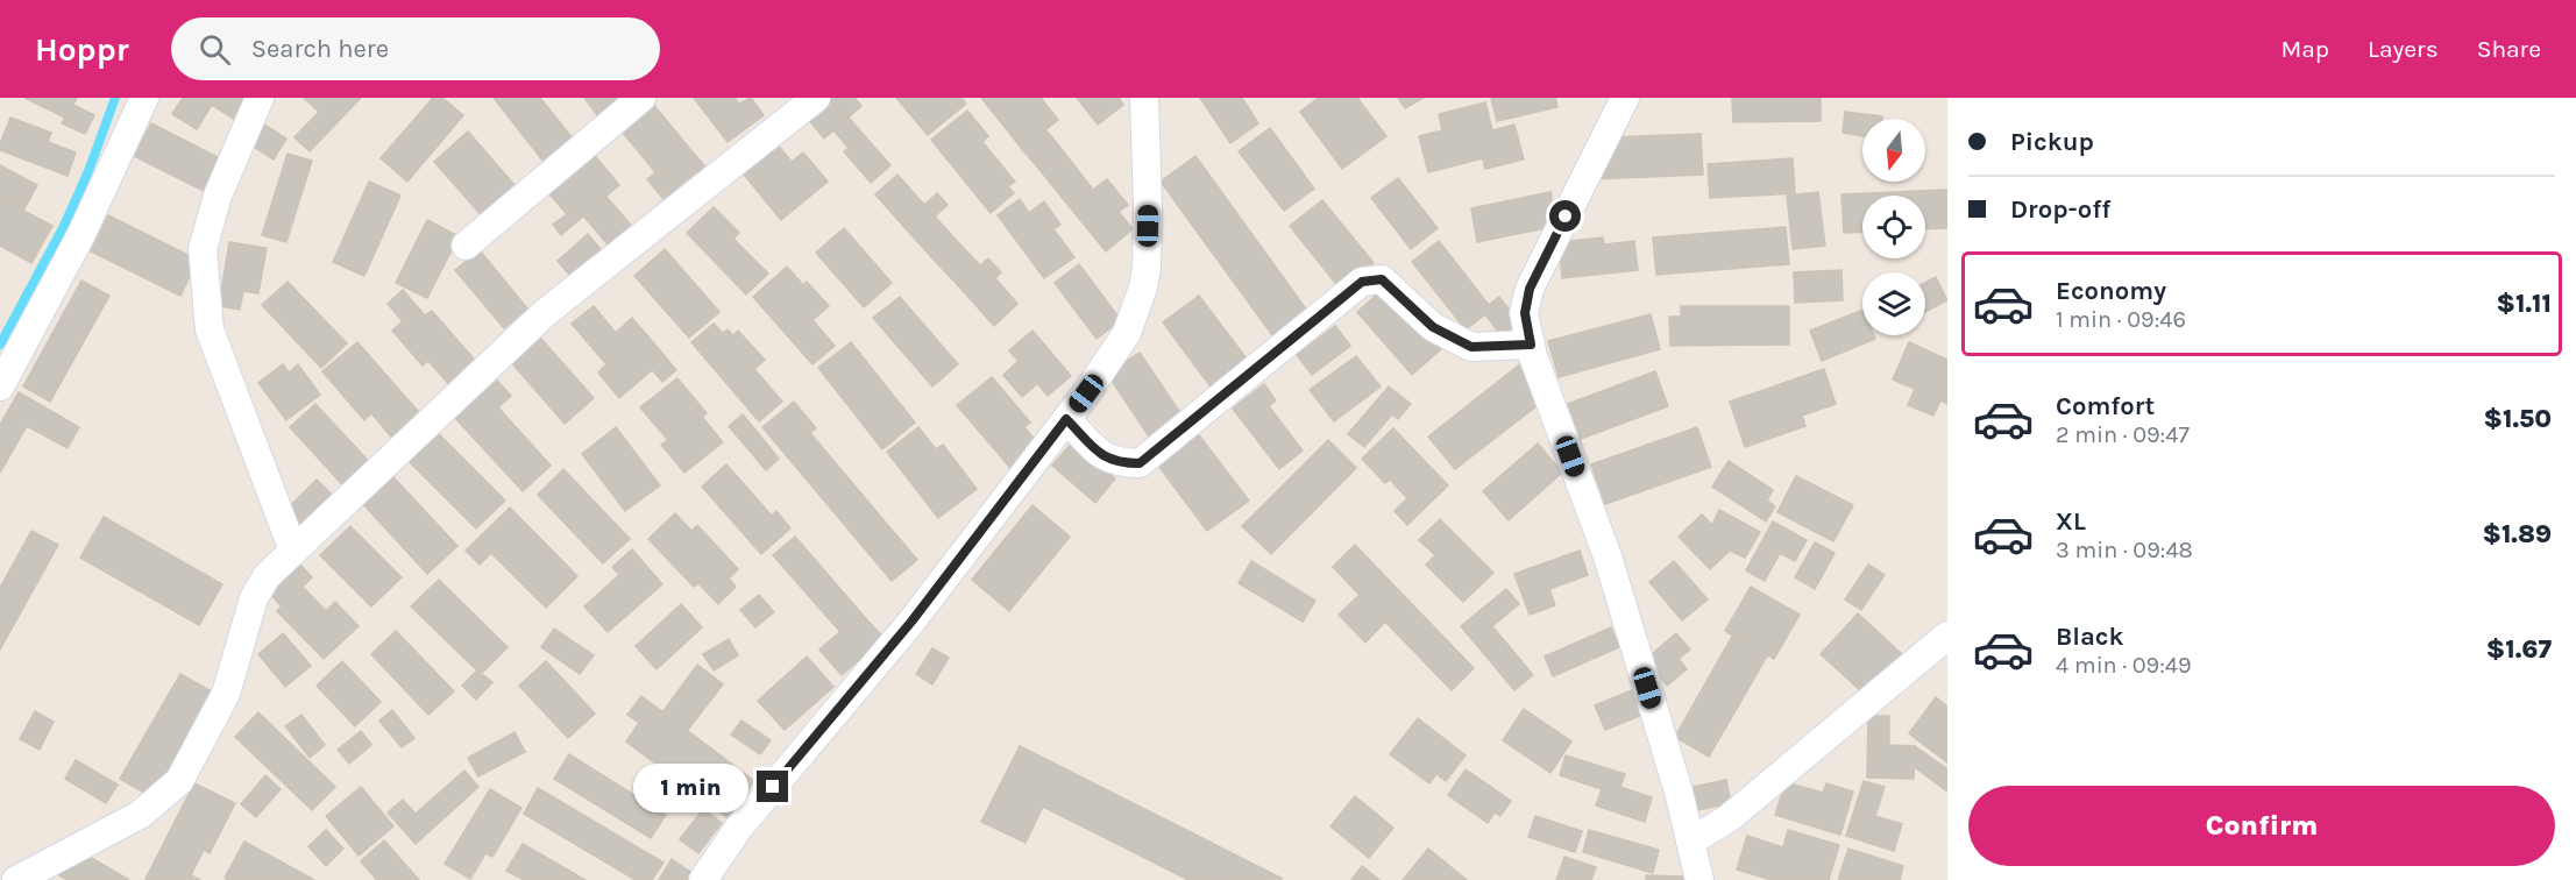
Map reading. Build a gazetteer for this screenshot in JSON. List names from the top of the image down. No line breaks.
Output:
{"north":"bottom","page":{"header":"Hoppr","search":"Search here","nav":["Map","Layers","Share"],"banner":["Pickup","Drop-off"],"list":[{"name":"Economy","note":"1 min · 09:46","value":"$1.11"},{"name":"Comfort","note":"2 min · 09:47","value":"$1.50"},{"name":"XL","note":"3 min · 09:48","value":"$1.89"},{"name":"Black","note":"4 min · 09:49","value":"$1.67"}],"bubble":"1 min","buttons":"Confirm"}}
